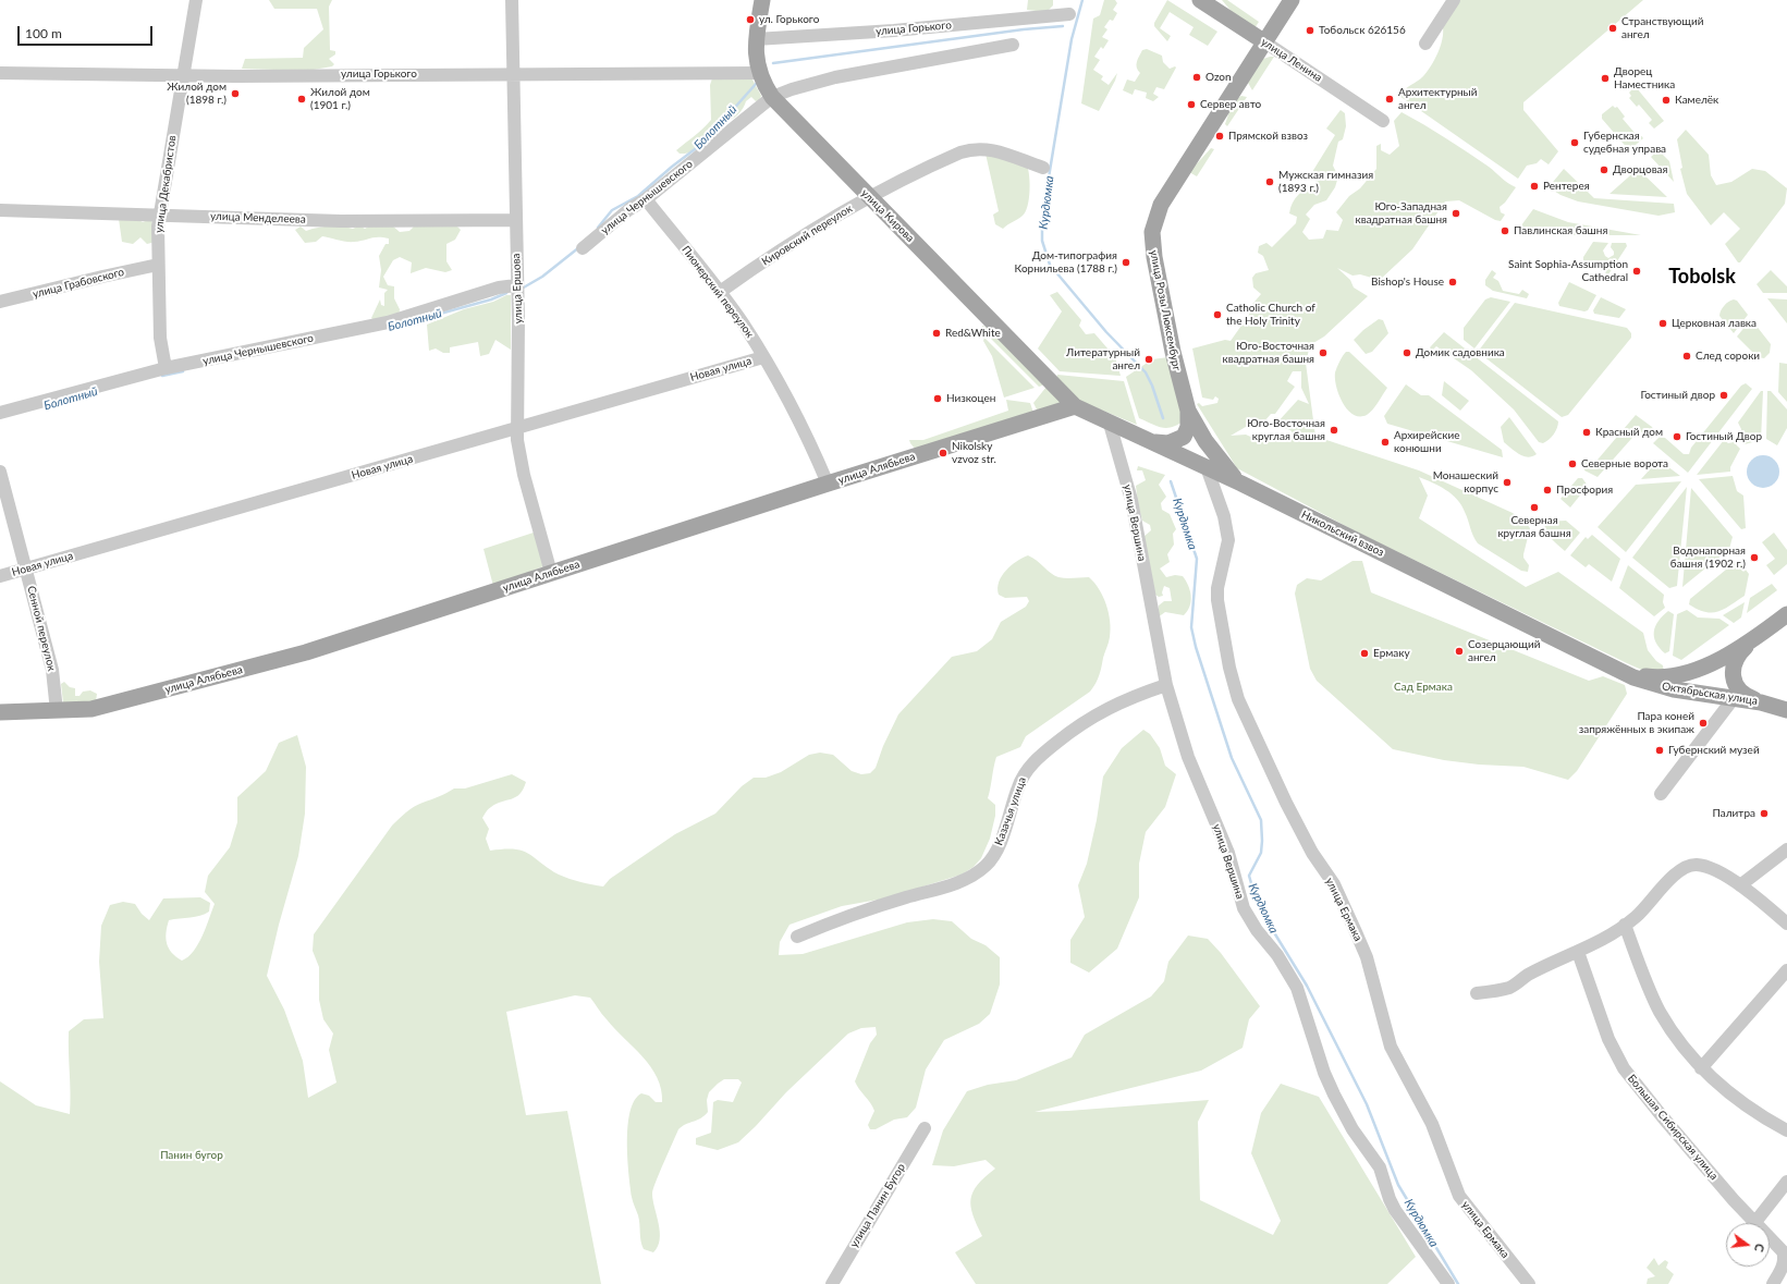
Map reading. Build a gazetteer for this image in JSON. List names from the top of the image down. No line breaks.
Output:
{"streets":{"main road":["улица Ленина","улица Кирова","улица Розы Люксембург","улица Алябьева","Никольский взвоз","Октябрьская улица"],"street":["улица Горького","улица Декабристов","улица Чернышевского","улица Менделеева","Кировский переулок","улица Грабовского","улица Ершова","Пионерский переулок","Новая улица","улица Вершина","Сенной переулок","Казачья улица","улица Ермака","Большая Сибирская улица","улица Панин Бугор"]},"crossings":[["улица Горького","улица Декабристов"],["улица Горького","улица Кирова"],["улица Горького","улица Ершова"],["улица Ленина","улица Розы Люксембург"],["улица Декабристов","улица Чернышевского"],["улица Декабристов","улица Менделеева"],["улица Декабристов","улица Грабовского"],["улица Чернышевского","улица Кирова"],["улица Чернышевского","улица Ершова"],["улица Чернышевского","Пионерский переулок"],["улица Кирова","Кировский переулок"],["улица Кирова","улица Алябьева"],["улица Кирова","Никольский взвоз"],["улица Менделеева","улица Ершова"],["Кировский переулок","Пионерский переулок"],["улица Ершова","Новая улица"],["улица Ершова","улица Алябьева"],["Пионерский переулок","Новая улица"],["Пионерский переулок","улица Алябьева"],["улица Розы Люксембург","Никольский взвоз"],["Новая улица","Сенной переулок"],["улица Алябьева","Никольский взвоз"],["улица Алябьева","Сенной переулок"],["улица Вершина","Никольский взвоз"],["улица Вершина","Казачья улица"],["Никольский взвоз","Октябрьская улица"],["Никольский взвоз","улица Ермака"]],"districts":["Tobolsk"],"water":["Болотный","Курдюмка"],"parks":["Сад Ермака","Панин бугор"],"places":["ул. Горького","Странствующий ангел","Тобольск 626156","Ozon","Дворец Наместника","Жилой дом (1898 г.)","Жилой дом (1901 г.)","Архитектурный ангел","Камелёк","Сервер авто","Прямской взвоз","Губернская судебная управа","Дворцовая","Мужская гимназия (1893 г.)","Рентерея","Юго-Западная квадратная башня","Павлинская башня","Дом-типография Корнильева (1788 г.)","Saint Sophia-Assumption Cathedral","Bishop's House","Catholic Church of the Holy Trinity","Церковная лавка","Red&White","Юго-Восточная квадратная башня","Домик садовника","След сороки","Литературный ангел","Гостиный двор","Низкоцен","Юго-Восточная круглая башня","Красный дом","Гостиный Двор","Архирейские конюшни","Nikolsky vzvoz str.","Северные ворота","Монашеский корпус","Просфория","Северная круглая башня","Водонапорная башня (1902 г.)","Созерцающий ангел","Ермаку","Пара коней запряжённых в экипаж","Губернский музей","Палитра"],"scale_bar":"100 m","north":"right"}
